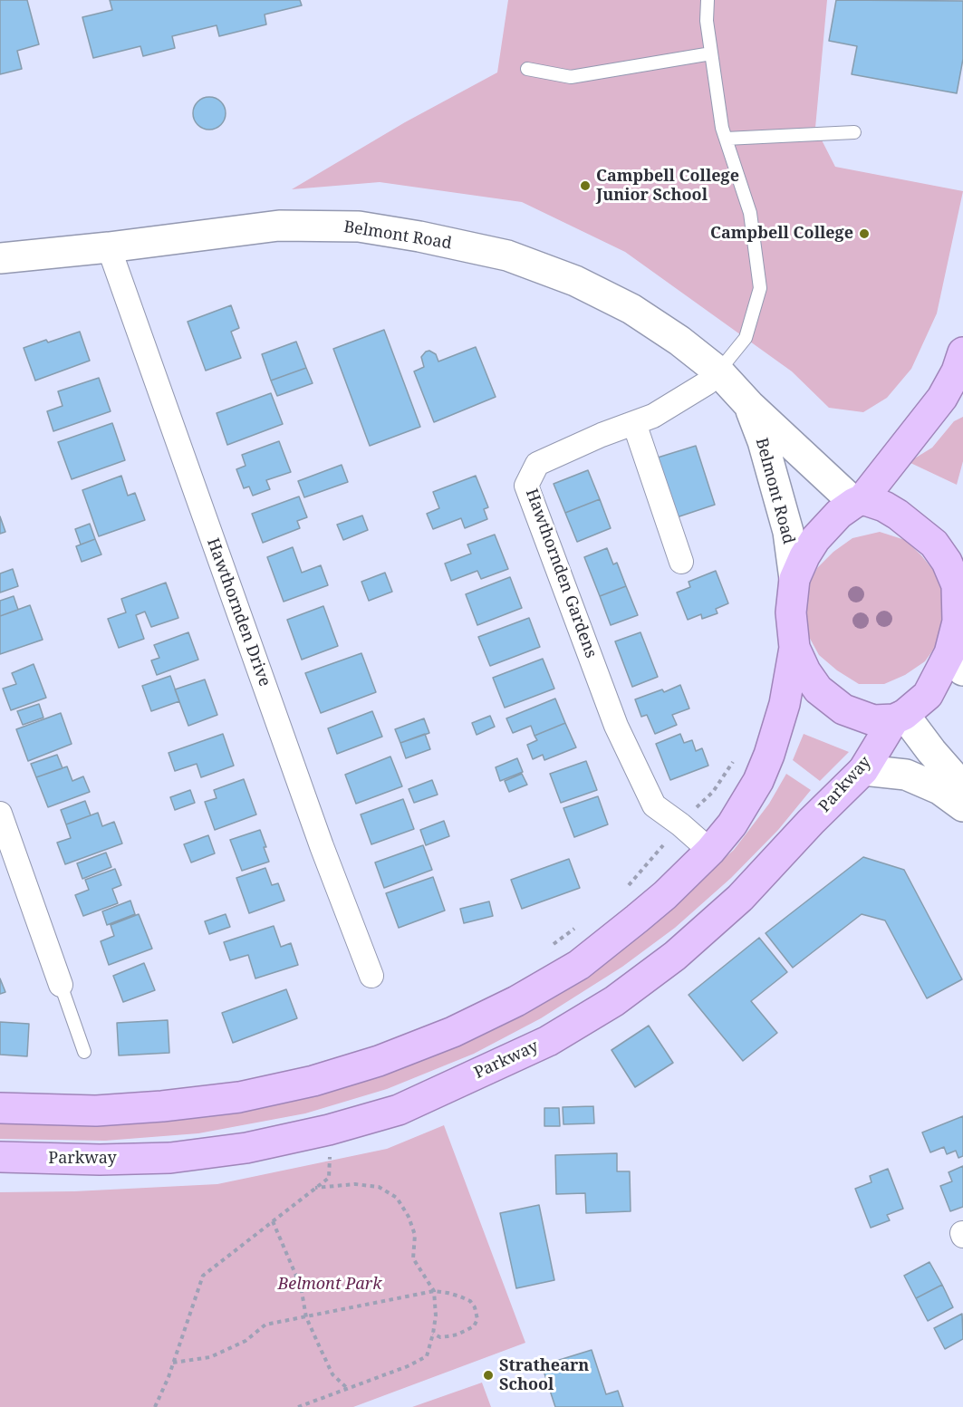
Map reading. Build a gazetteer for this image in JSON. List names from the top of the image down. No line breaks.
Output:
{"streets":{"highway":["Parkway"],"main road":["Belmont Road"],"street":["Hawthornden Gardens","Hawthornden Drive"]},"crossings":[["Belmont Road","Hawthornden Gardens"],["Belmont Road","Hawthornden Drive"],["Belmont Road","Parkway"]],"parks":["Belmont Park"],"places":["Campbell College Junior School","Campbell College","Strathearn School"]}
